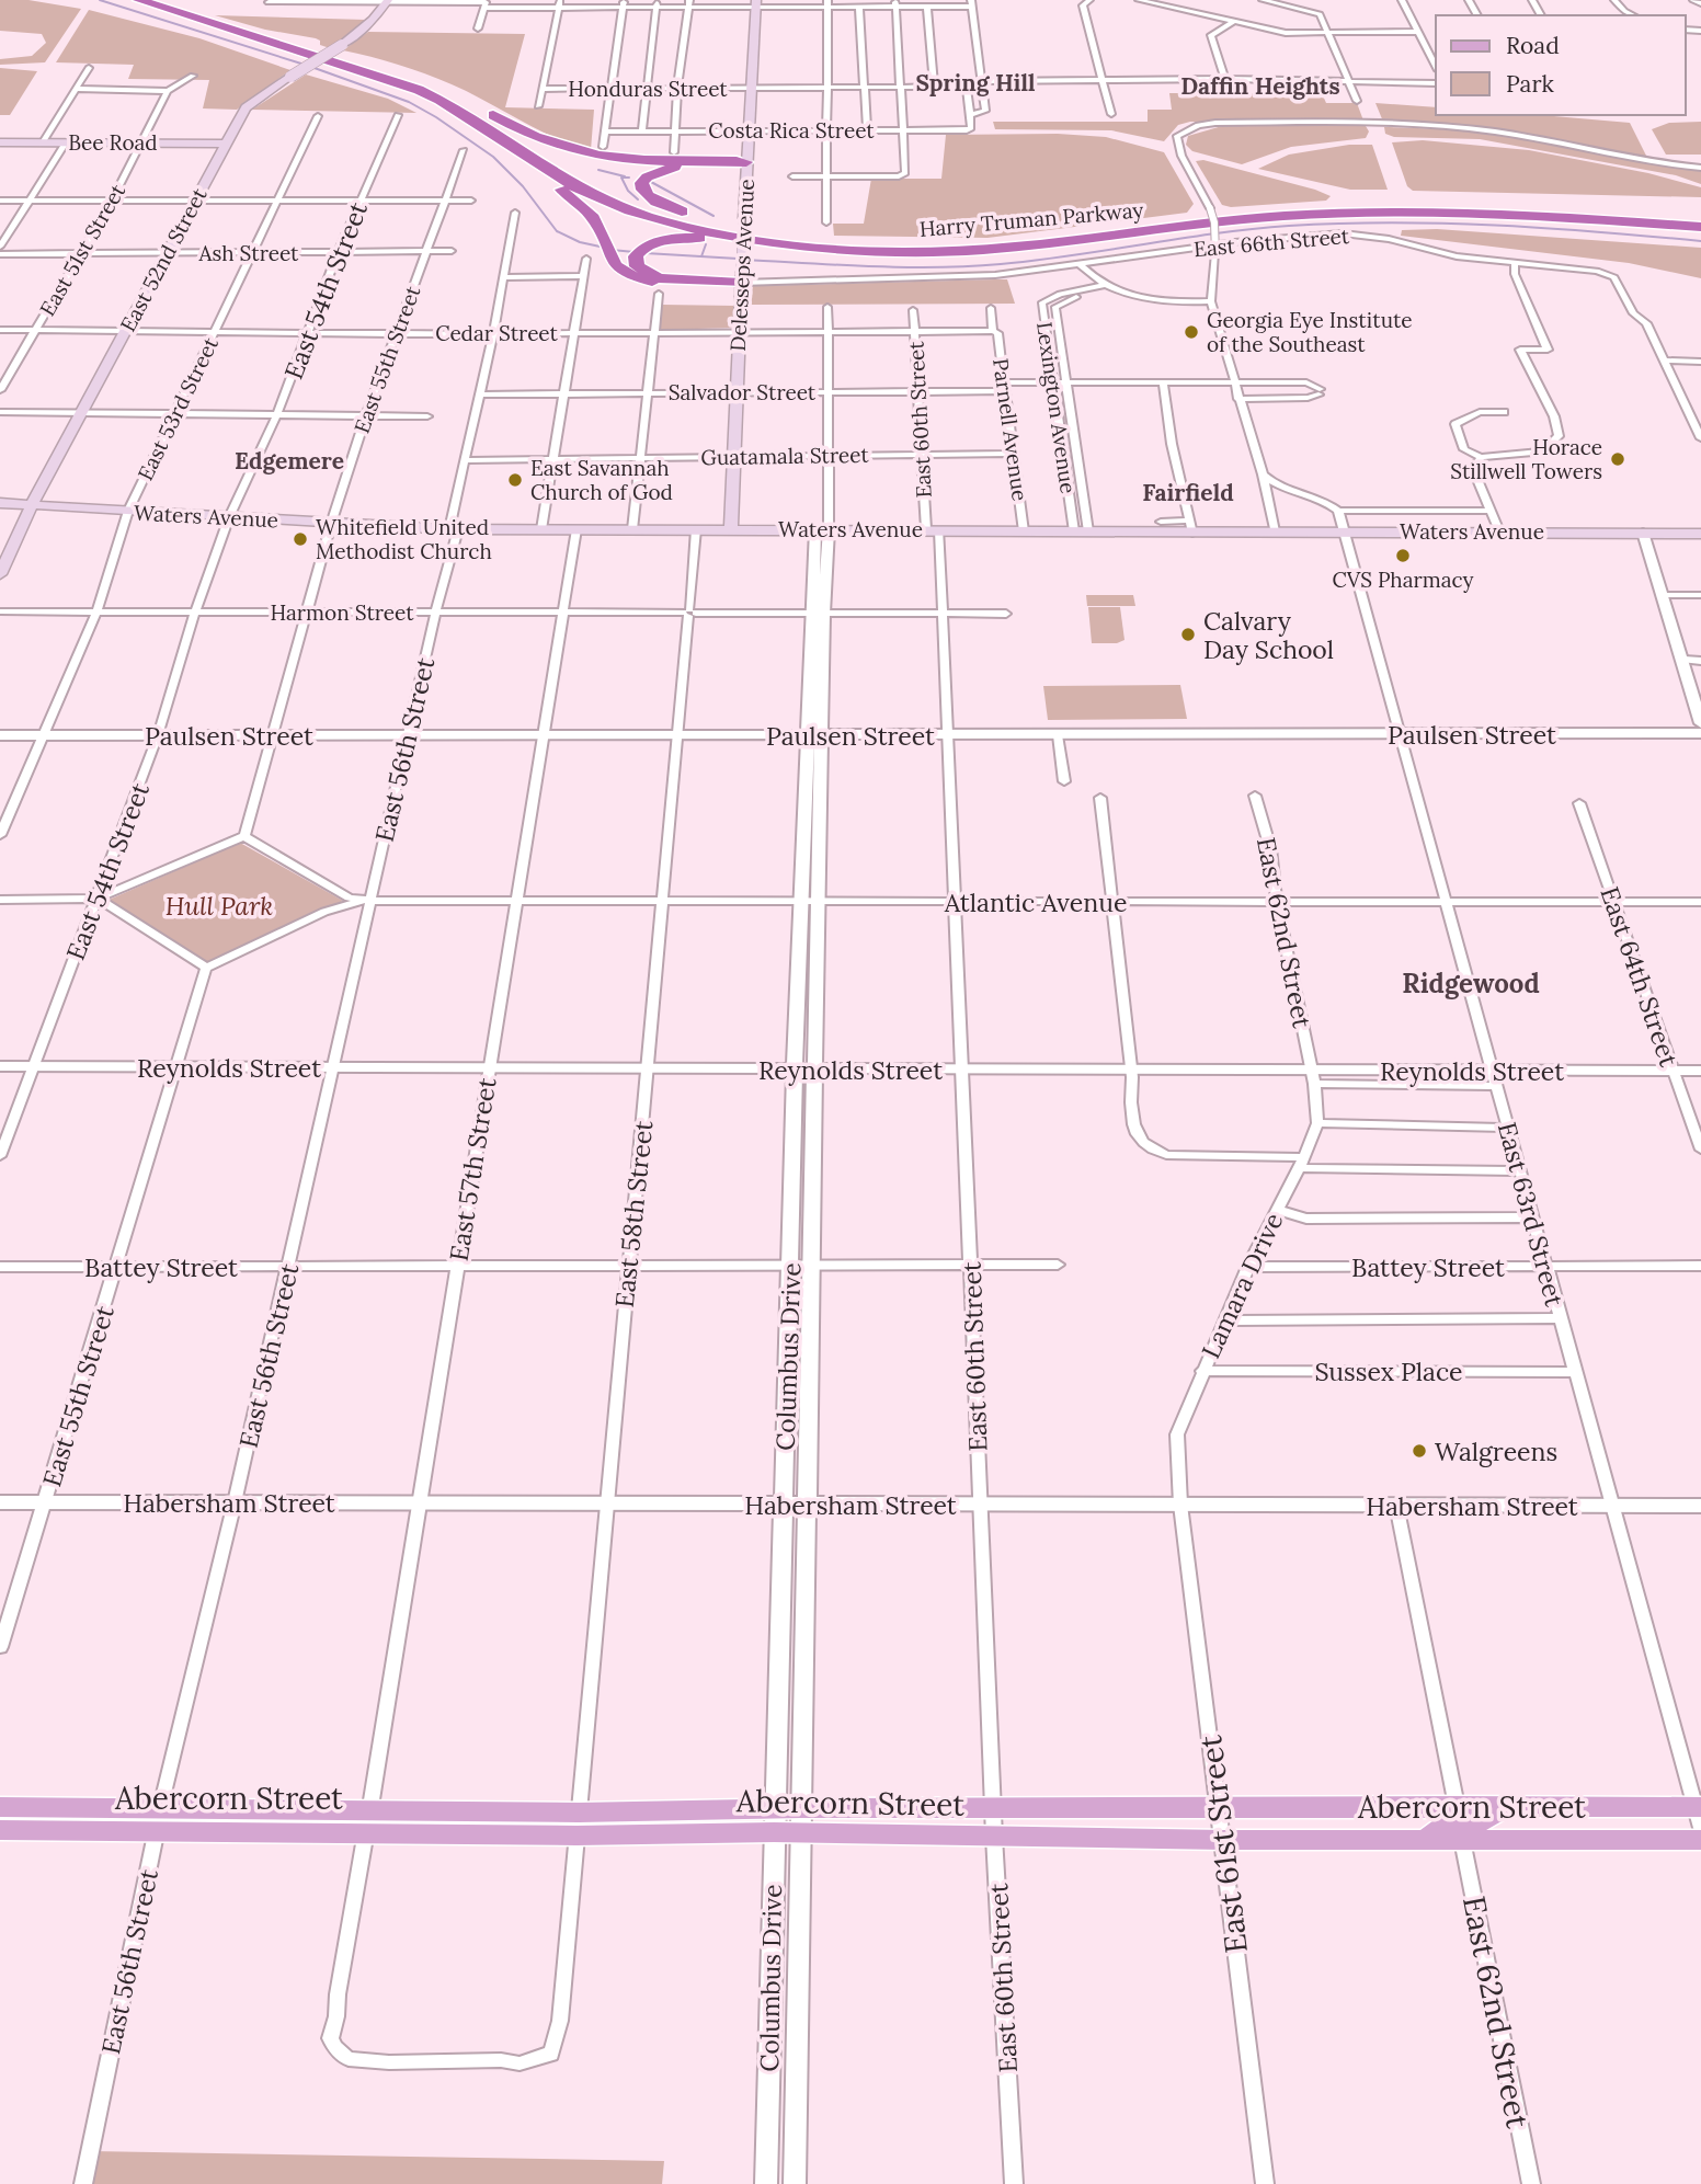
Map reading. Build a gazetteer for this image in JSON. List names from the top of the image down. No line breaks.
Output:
{"streets":{"highway":["Harry Truman Parkway"],"main road":["Bee Road","East 52nd Street","Delesseps Avenue","Waters Avenue","Abercorn Street"],"street":["Honduras Street","Costa Rica Street","East 66th Street","East 51st Street","Ash Street","East 54th Street","Cedar Street","East 55th Street","Salvador Street","Lexington Avenue","East 53rd Street","East 60th Street","Parnell Avenue","Guatamala Street","Harmon Street","Paulsen Street","East 56th Street","Atlantic Avenue","East 62nd Street","East 64th Street","Reynolds Street","East 57th Street","East 58th Street","East 63rd Street","Battey Street","Lamara Drive","Columbus Drive","Sussex Place","Habersham Street","East 61st Street"]},"crossings":[["Honduras Street","Delesseps Avenue"],["Costa Rica Street","Delesseps Avenue"],["Bee Road","East 51st Street"],["Bee Road","East 52nd Street"],["East 66th Street","Delesseps Avenue"],["East 51st Street","Ash Street"],["East 51st Street","Cedar Street"],["Ash Street","East 52nd Street"],["Ash Street","East 54th Street"],["Ash Street","East 55th Street"],["Ash Street","East 53rd Street"],["East 52nd Street","Cedar Street"],["East 52nd Street","Waters Avenue"],["Delesseps Avenue","Cedar Street"],["Delesseps Avenue","Salvador Street"],["Delesseps Avenue","Guatamala Street"],["Delesseps Avenue","Waters Avenue"],["East 54th Street","Cedar Street"],["East 54th Street","Waters Avenue"],["East 54th Street","Harmon Street"],["East 54th Street","Paulsen Street"],["East 54th Street","Reynolds Street"],["Cedar Street","East 55th Street"],["Cedar Street","East 53rd Street"],["Cedar Street","East 60th Street"],["Cedar Street","Parnell Avenue"],["Cedar Street","East 56th Street"],["East 55th Street","Waters Avenue"],["East 55th Street","Harmon Street"],["East 55th Street","Paulsen Street"],["East 55th Street","Atlantic Avenue"],["East 55th Street","Reynolds Street"],["East 55th Street","Battey Street"],["East 55th Street","Habersham Street"],["Salvador Street","Lexington Avenue"],["Salvador Street","East 60th Street"],["Salvador Street","Parnell Avenue"],["Salvador Street","East 56th Street"],["Lexington Avenue","Waters Avenue"],["East 53rd Street","Waters Avenue"],["East 53rd Street","Harmon Street"],["East 53rd Street","Paulsen Street"],["East 60th Street","Guatamala Street"],["East 60th Street","Waters Avenue"],["East 60th Street","Harmon Street"],["East 60th Street","Paulsen Street"],["East 60th Street","Atlantic Avenue"],["East 60th Street","Reynolds Street"],["East 60th Street","Battey Street"],["East 60th Street","Habersham Street"],["East 60th Street","Abercorn Street"],["Parnell Avenue","Guatamala Street"],["Parnell Avenue","Waters Avenue"],["Guatamala Street","East 56th Street"],["Waters Avenue","East 56th Street"],["Waters Avenue","East 57th Street"],["Waters Avenue","East 58th Street"],["Waters Avenue","East 63rd Street"],["Waters Avenue","Columbus Drive"],["Harmon Street","East 56th Street"],["Harmon Street","East 57th Street"],["Harmon Street","East 58th Street"],["Harmon Street","Columbus Drive"],["Paulsen Street","East 56th Street"],["Paulsen Street","East 57th Street"],["Paulsen Street","East 58th Street"],["Paulsen Street","East 63rd Street"],["Paulsen Street","Columbus Drive"],["East 56th Street","Atlantic Avenue"],["East 56th Street","Reynolds Street"],["East 56th Street","Battey Street"],["East 56th Street","Habersham Street"],["East 56th Street","Abercorn Street"],["Atlantic Avenue","East 62nd Street"],["Atlantic Avenue","East 64th Street"],["Atlantic Avenue","East 57th Street"],["Atlantic Avenue","East 58th Street"],["Atlantic Avenue","East 63rd Street"],["Atlantic Avenue","Columbus Drive"],["East 62nd Street","Reynolds Street"],["East 62nd Street","Lamara Drive"],["East 62nd Street","Abercorn Street"],["East 64th Street","Reynolds Street"],["Reynolds Street","East 57th Street"],["Reynolds Street","East 58th Street"],["Reynolds Street","East 63rd Street"],["Reynolds Street","Lamara Drive"],["Reynolds Street","Columbus Drive"],["East 57th Street","East 58th Street"],["East 57th Street","Battey Street"],["East 57th Street","Habersham Street"],["East 57th Street","Abercorn Street"],["East 58th Street","Battey Street"],["East 58th Street","Habersham Street"],["East 58th Street","Abercorn Street"],["East 63rd Street","Battey Street"],["East 63rd Street","Sussex Place"],["East 63rd Street","Habersham Street"],["East 63rd Street","Abercorn Street"],["Battey Street","Lamara Drive"],["Battey Street","Columbus Drive"],["Lamara Drive","Sussex Place"],["Lamara Drive","Habersham Street"],["Lamara Drive","East 61st Street"],["Columbus Drive","Habersham Street"],["Columbus Drive","Abercorn Street"],["Habersham Street","East 61st Street"],["Abercorn Street","East 61st Street"]],"districts":["Spring Hill","Daffin Heights","Edgemere","Fairfield","Ridgewood"],"parks":["Hull Park"],"places":["Georgia Eye Institute of the Southeast","Horace Stillwell Towers","East Savannah Church of God","Whitefield United Methodist Church","CVS Pharmacy","Calvary Day School","Walgreens"],"legend":["Road","Park"]}
